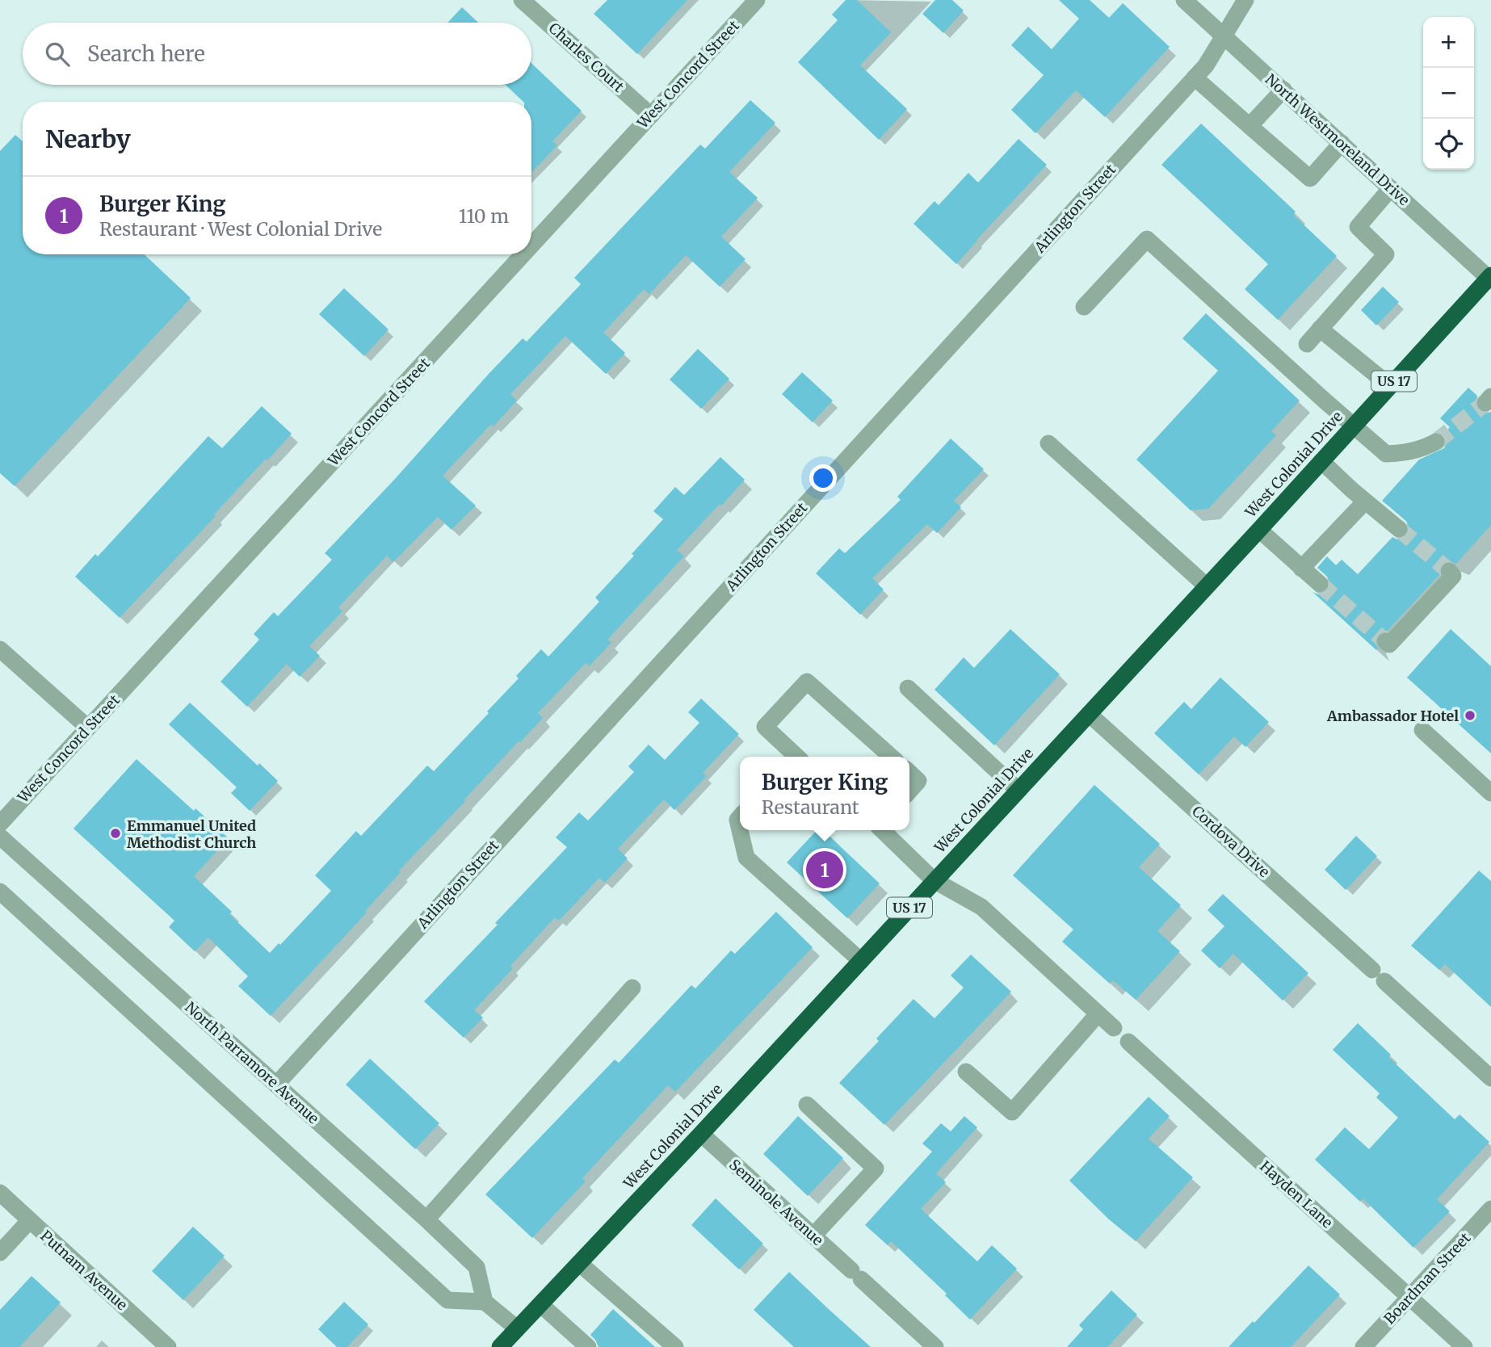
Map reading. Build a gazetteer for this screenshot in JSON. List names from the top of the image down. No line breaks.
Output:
{"streets":{"highway":["US 17","West Colonial Drive"],"street":["Charles Court","West Concord Street","North Westmoreland Drive","Arlington Street","Cordova Drive","North Parramore Avenue","Hayden Lane","Seminole Avenue","Putnam Avenue","Boardman Street"]},"crossings":[["Charles Court","West Concord Street"],["North Westmoreland Drive","Arlington Street"],["North Westmoreland Drive","West Colonial Drive"],["Arlington Street","North Parramore Avenue"],["West Colonial Drive","Cordova Drive"],["West Colonial Drive","Seminole Avenue"],["Hayden Lane","Boardman Street"]],"places":["Ambassador Hotel","Emmanuel United Methodist Church"],"page":{"map_buttons":["+","−"],"search":"Search here","heading":"Nearby","list":[{"mark":"1","name":"Burger King","note":"Restaurant · West Colonial Drive","value":"110 m"}],"popup":["Burger King","Restaurant"],"pins":"1"}}
